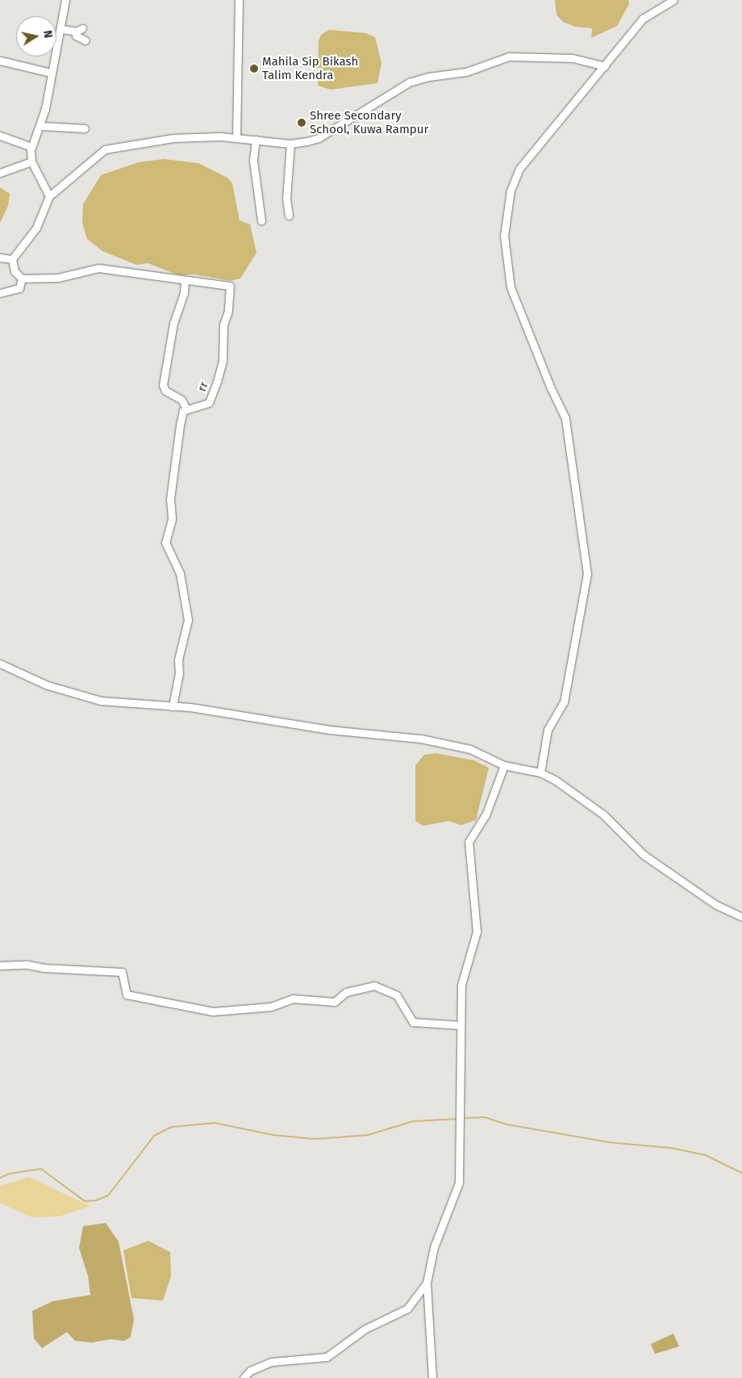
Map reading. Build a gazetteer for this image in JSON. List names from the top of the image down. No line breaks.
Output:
{"streets":{"street":["rr"]},"places":["Mahila Sip Bikash Talim Kendra","Shree Secondary School, Kuwa Rampur"],"north":"right"}
